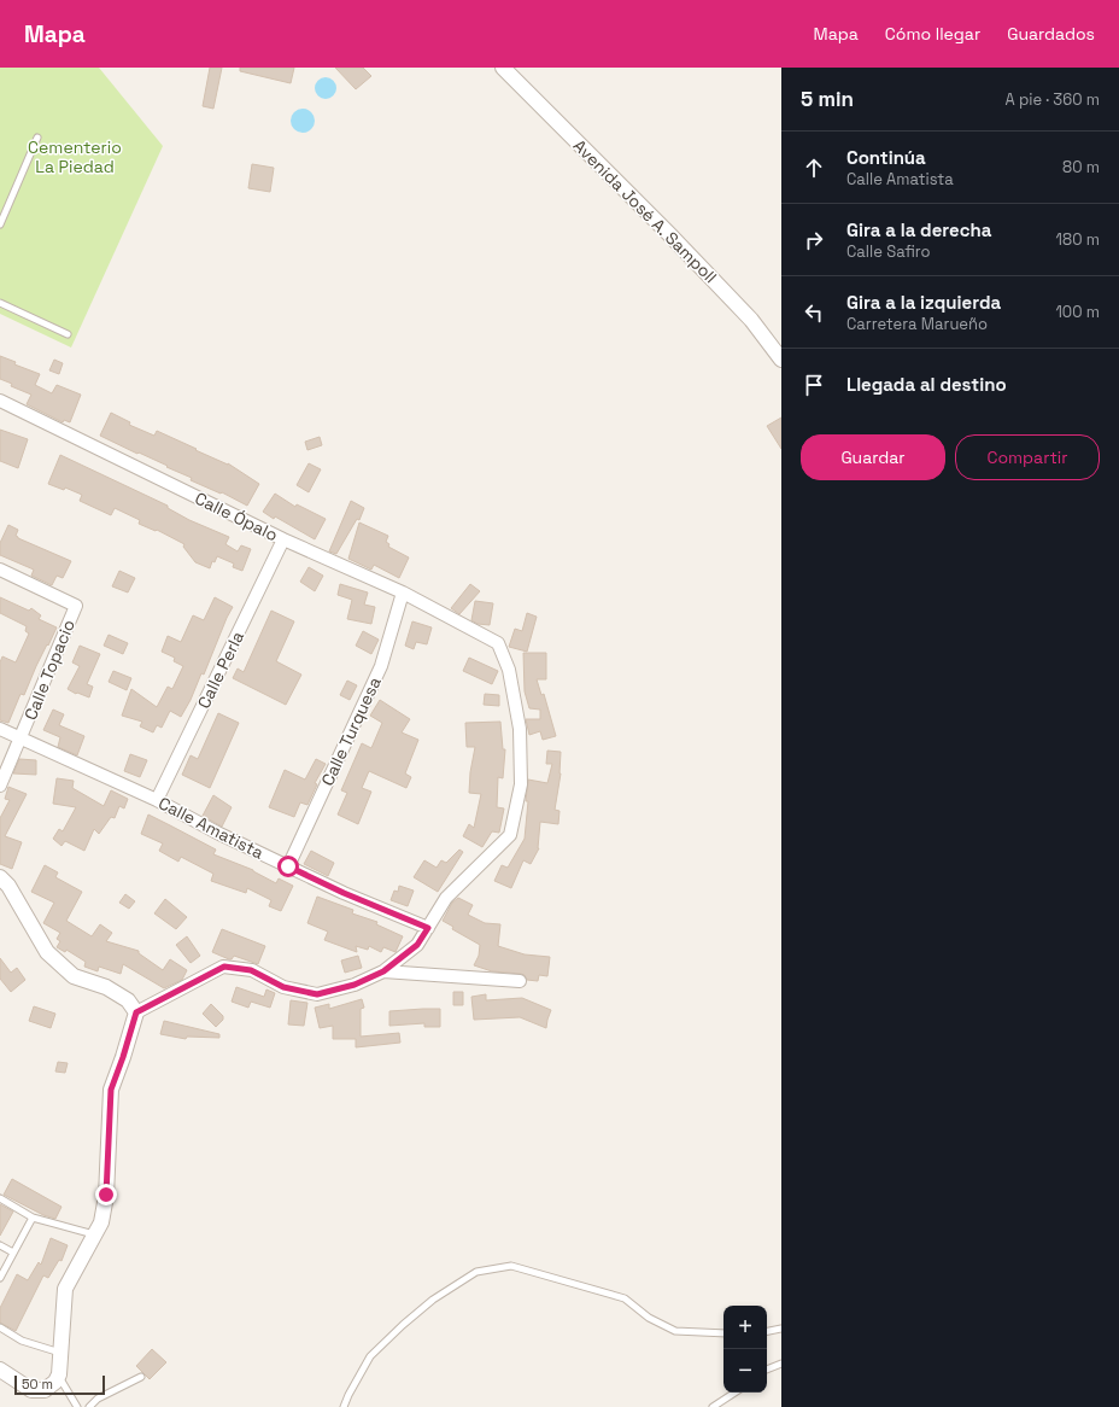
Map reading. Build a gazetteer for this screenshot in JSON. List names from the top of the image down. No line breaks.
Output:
{"streets":{"street":["Avenida José A. Sampoll","Calle Ópalo","Calle Topacio","Calle Perla","Calle Turquesa","Calle Amatista"]},"crossings":[["Calle Ópalo","Calle Perla"],["Calle Ópalo","Calle Turquesa"],["Calle Ópalo","Calle Amatista"],["Calle Topacio","Calle Amatista"],["Calle Perla","Calle Amatista"],["Calle Turquesa","Calle Amatista"]],"parks":["Cementerio La Piedad"],"scale_bar":"50 m","page":{"header":"Mapa","nav":["Mapa","Cómo llegar","Guardados"],"heading":["5 min","A pie · 360 m"],"list":[["Continúa","Calle Amatista","80 m"],["Gira a la derecha","Calle Safiro","180 m"],["Gira a la izquierda","Carretera Marueño","100 m"],"Llegada al destino"],"buttons":["Guardar","Compartir"],"map_buttons":["+","−"],"scale":"50 m"}}
